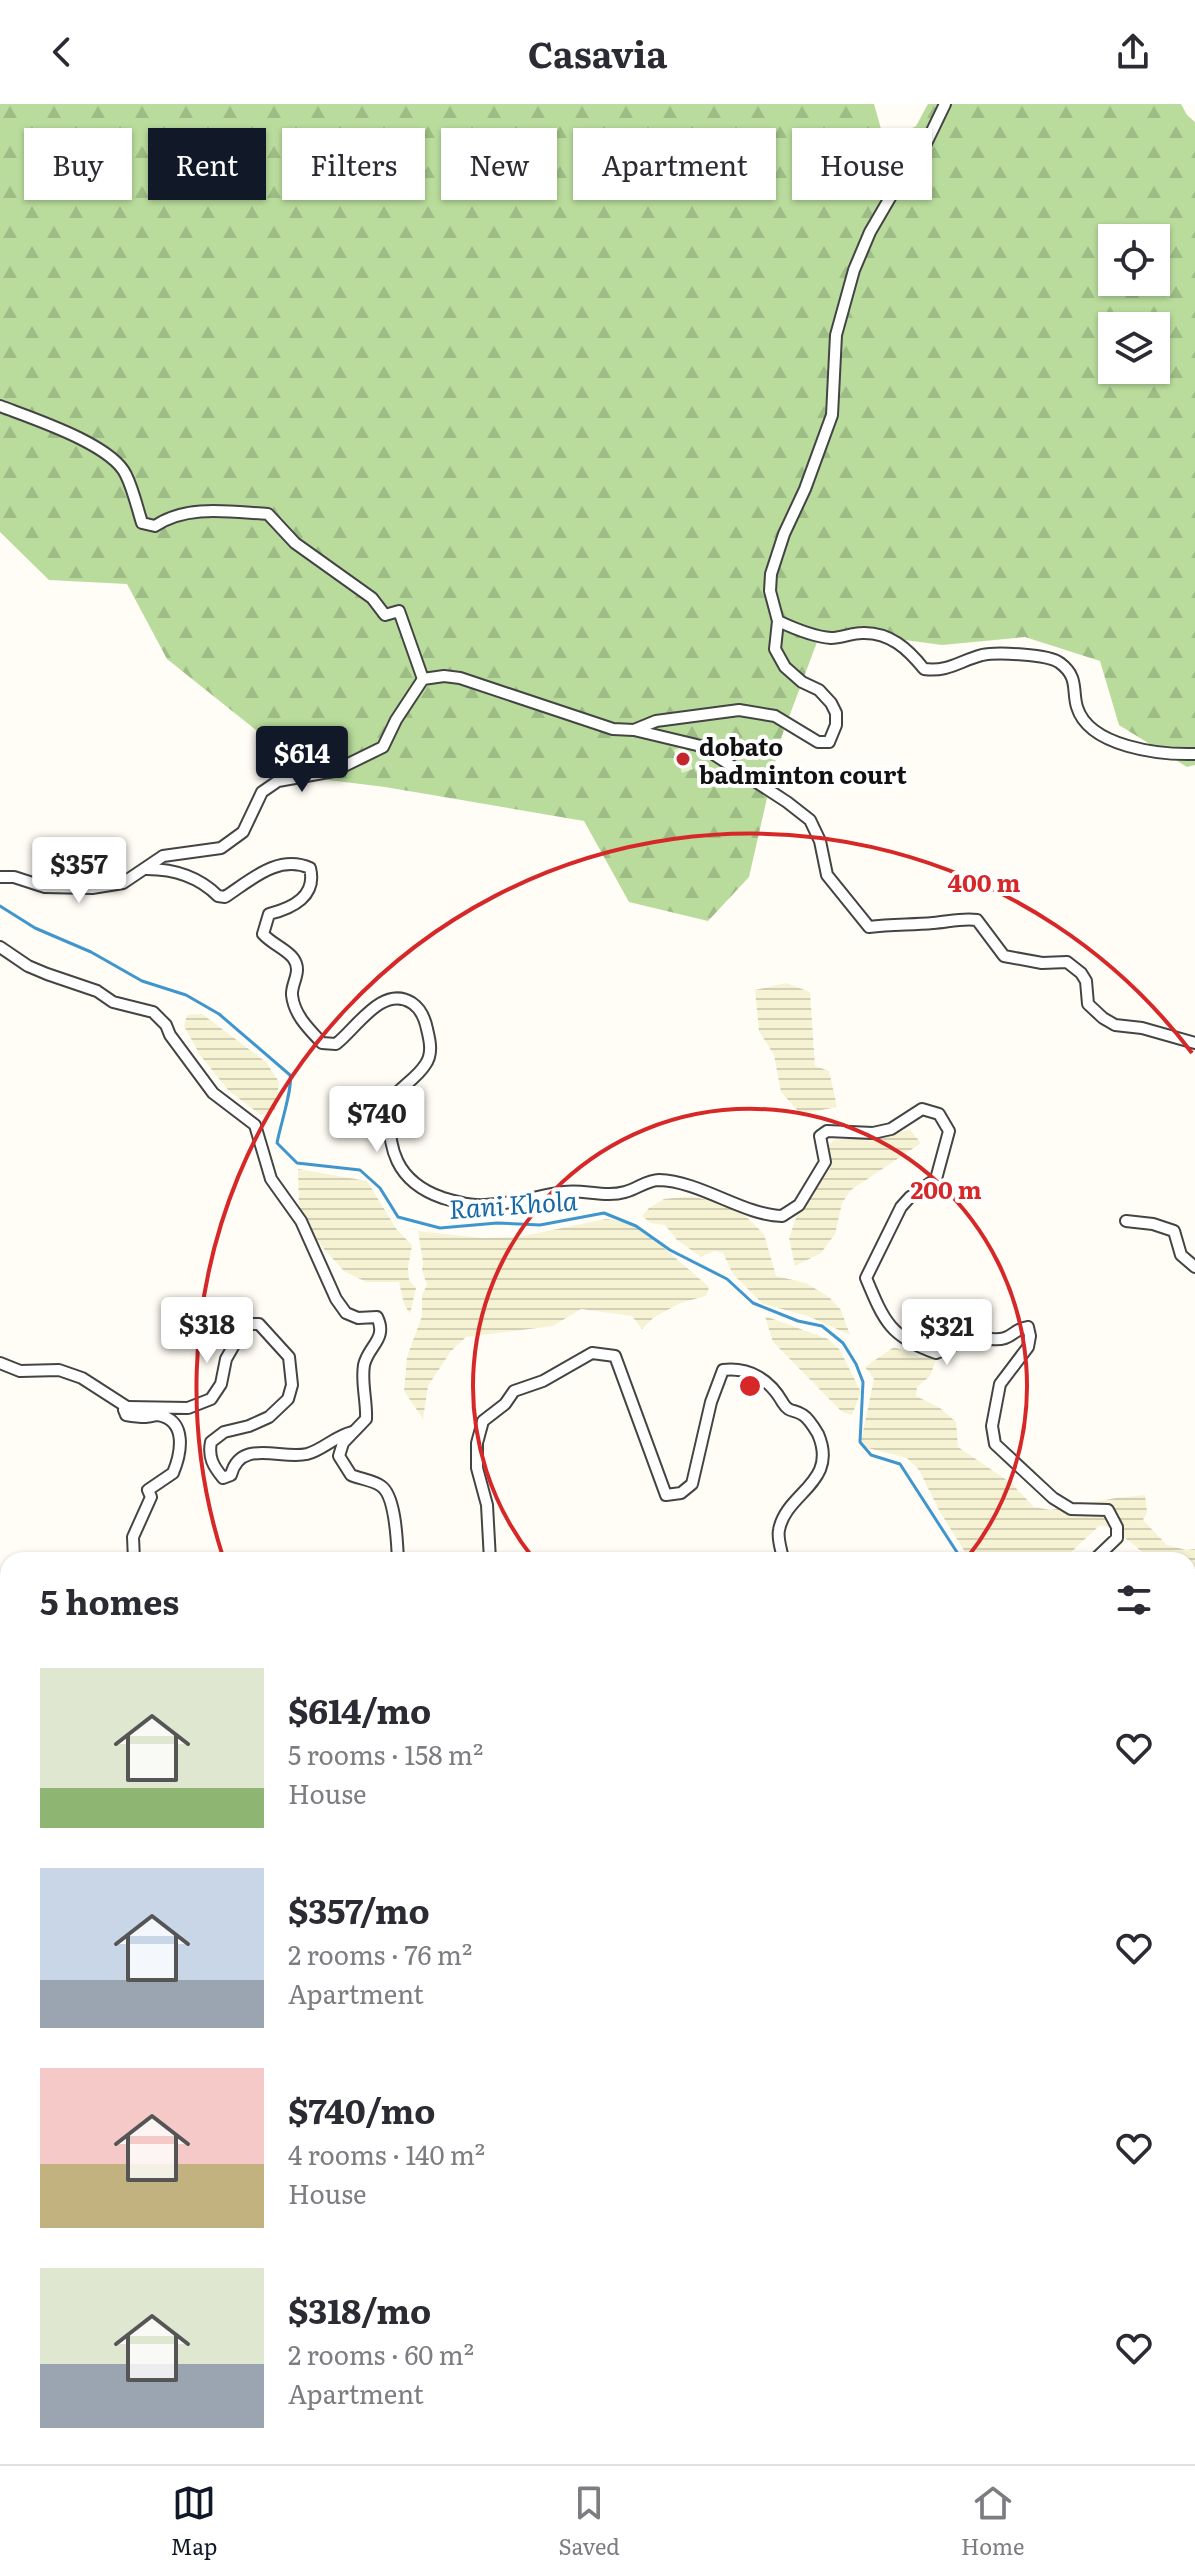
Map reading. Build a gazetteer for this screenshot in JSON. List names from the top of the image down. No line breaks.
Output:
{"water":["Rani Khola"],"places":["dobato badminton court"],"page":{"header":"Casavia","chip":["Buy","Rent","Filters","New","Apartment","House"],"price":["$614","$357","$740","$318","$321"],"heading":"5 homes","list":[{"name":"$614/mo","note":"5 rooms · 158 m² · House"},{"name":"$357/mo","note":"2 rooms · 76 m² · Apartment"},{"name":"$740/mo","note":"4 rooms · 140 m² · House"},{"name":"$318/mo","note":"2 rooms · 60 m² · Apartment"}],"tabs":["Map","Saved","Home"]},"rings":["400 m","200 m"]}
